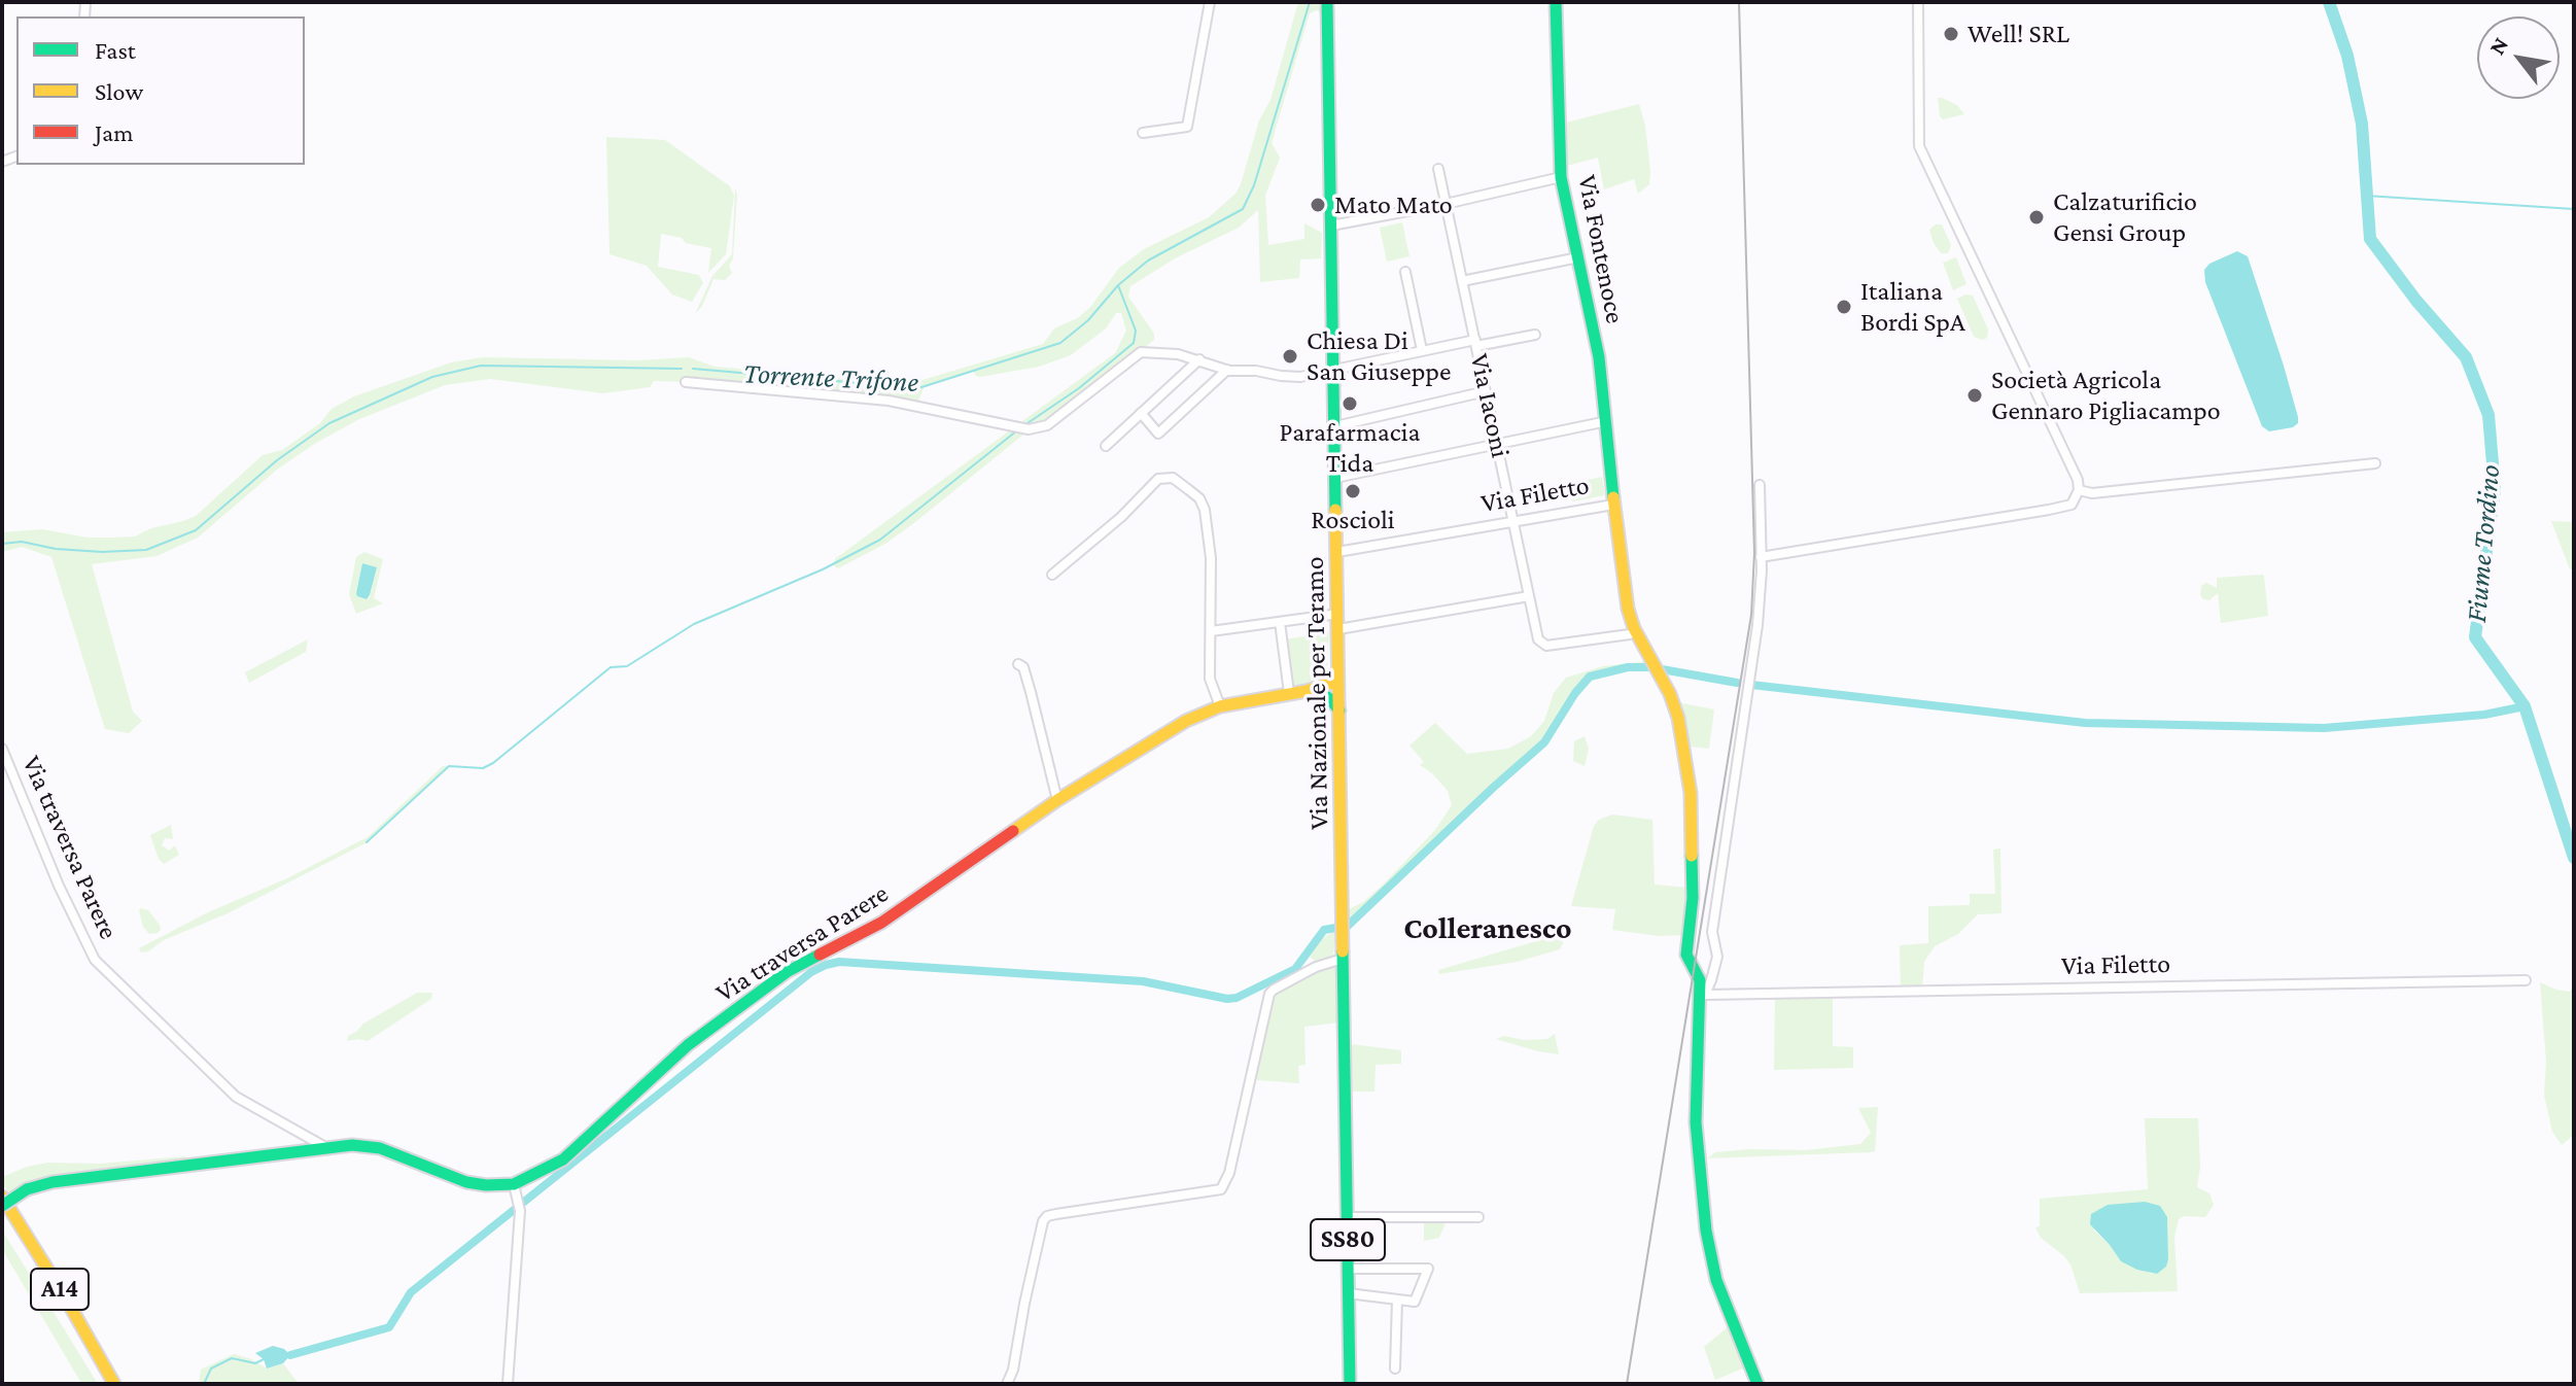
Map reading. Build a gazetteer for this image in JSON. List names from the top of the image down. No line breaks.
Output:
{"streets":{"main road":["Via Fontenoce","Via Filetto","Via Nazionale per Teramo","Via traversa Parere","SS80","A14"],"street":["Via Iaconi"]},"crossings":[["Via Fontenoce","Via Filetto"],["Via Iaconi","Via Filetto"],["Via Filetto","Via Nazionale per Teramo"],["Via Nazionale per Teramo","Via traversa Parere"]],"districts":["Colleranesco"],"water":["Torrente Trifone","Fiume Tordino"],"places":["Well! SRL","Mato Mato","Calzaturificio Gensi Group","Italiana Bordi SpA","Chiesa Di San Giuseppe","Società Agricola Gennaro Pigliacampo","Parafarmacia Tida","Roscioli"],"legend":["Fast","Slow","Jam"],"north":"top left"}
